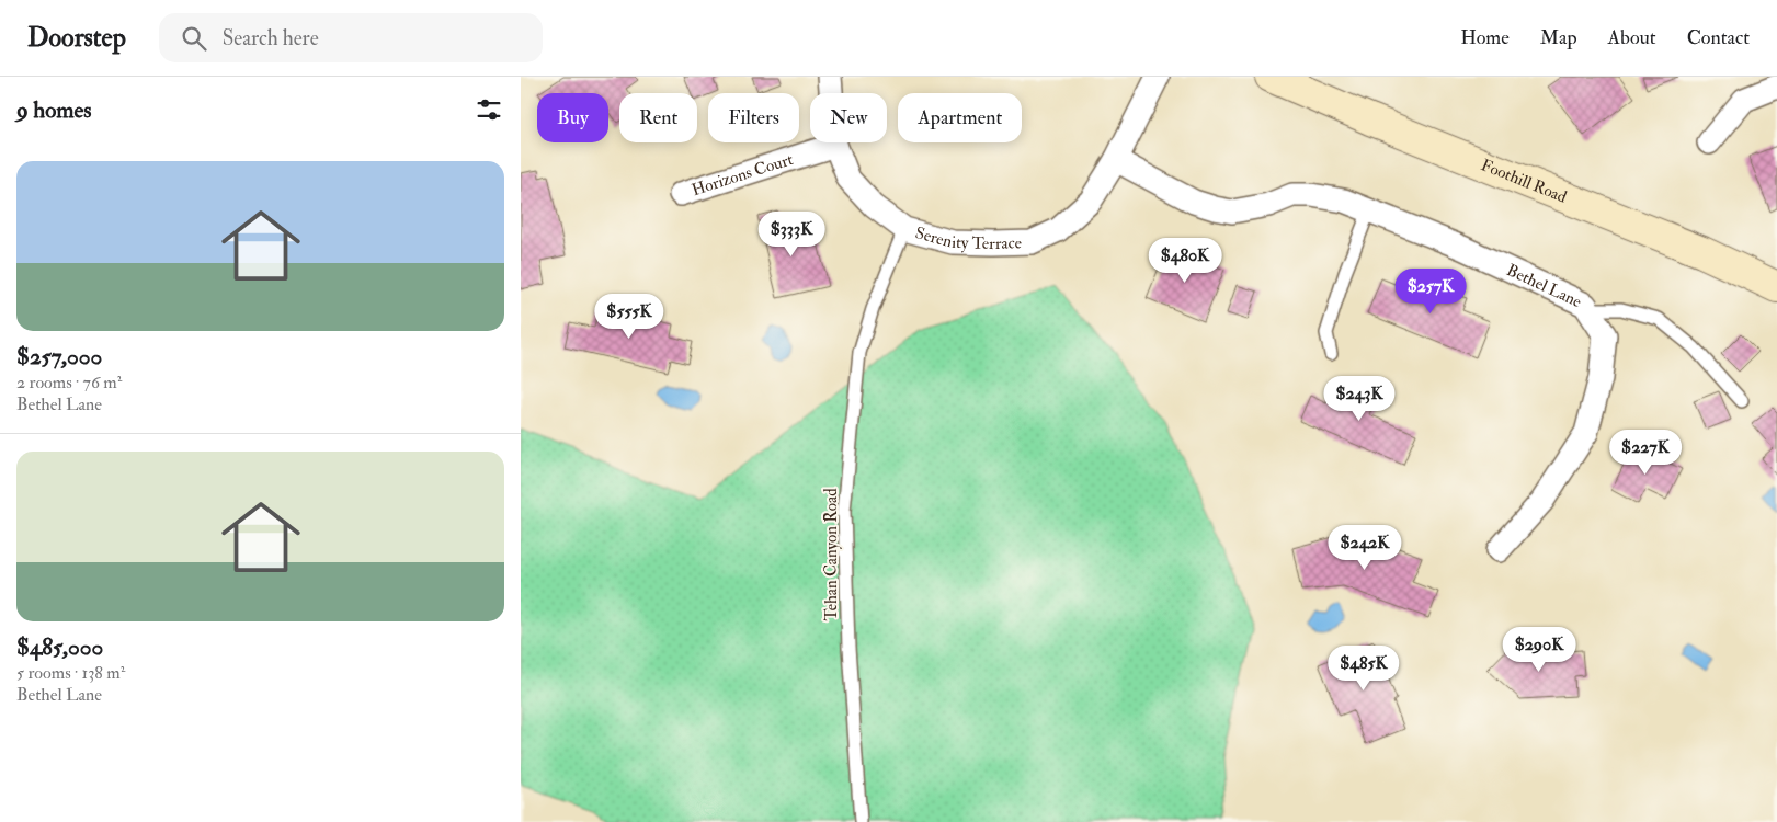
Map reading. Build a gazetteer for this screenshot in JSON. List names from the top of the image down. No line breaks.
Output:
{"streets":{"main road":["Foothill Road"],"street":["Horizons Court","Serenity Terrace","Bethel Lane"],"lane":["Tehan Canyon Road"]},"crossings":[["Horizons Court","Serenity Terrace"],["Serenity Terrace","Bethel Lane"],["Serenity Terrace","Tehan Canyon Road"]],"page":{"header":"Doorstep","search":"Search here","nav":["Home","Map","About","Contact"],"heading":"9 homes","chip":["Buy","Rent","Filters","New","Apartment"],"list":[{"name":"$257,000","note":"2 rooms · 76 m² · Bethel Lane"},{"name":"$485,000","note":"5 rooms · 138 m² · Bethel Lane"}],"price":["$333K","$480K","$257K","$555K","$243K","$227K","$242K","$290K","$485K"]}}
